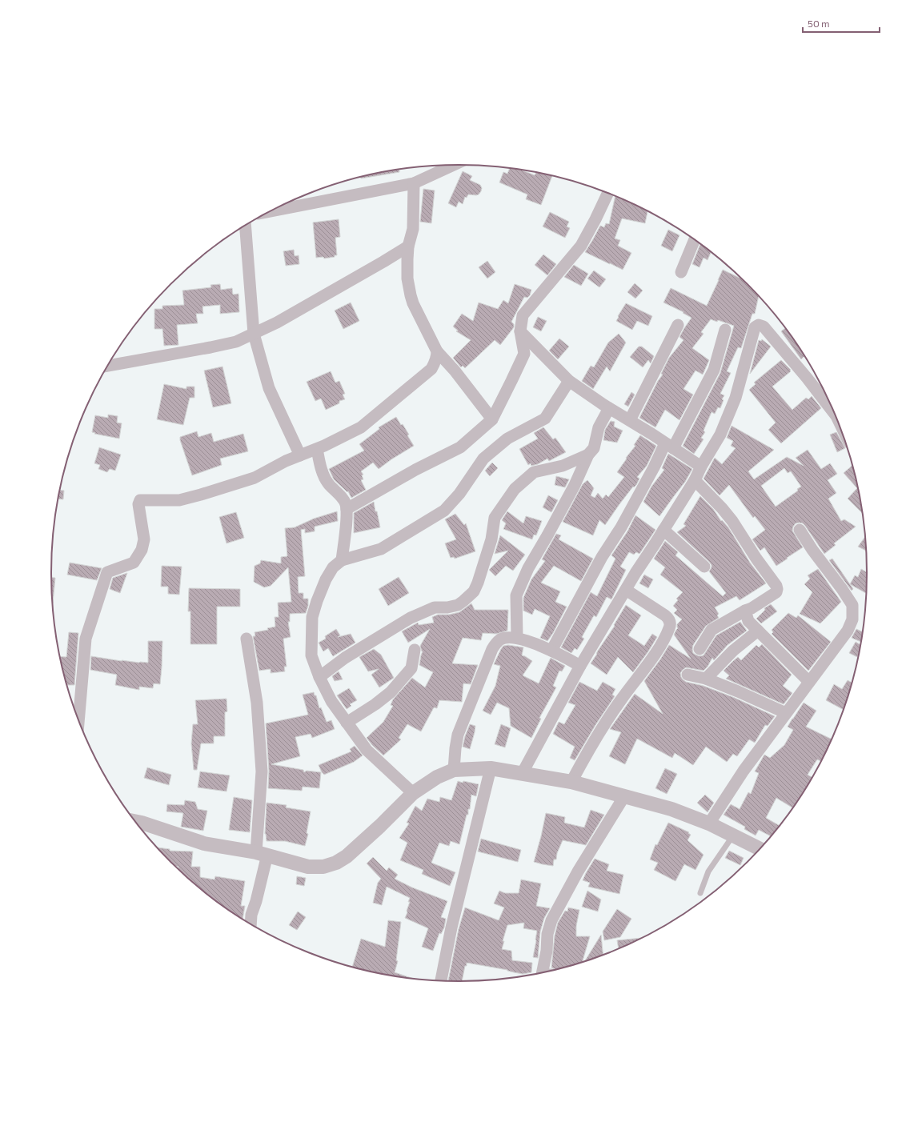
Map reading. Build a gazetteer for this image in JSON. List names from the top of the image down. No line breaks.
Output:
{"scale_bar":"50 m"}
